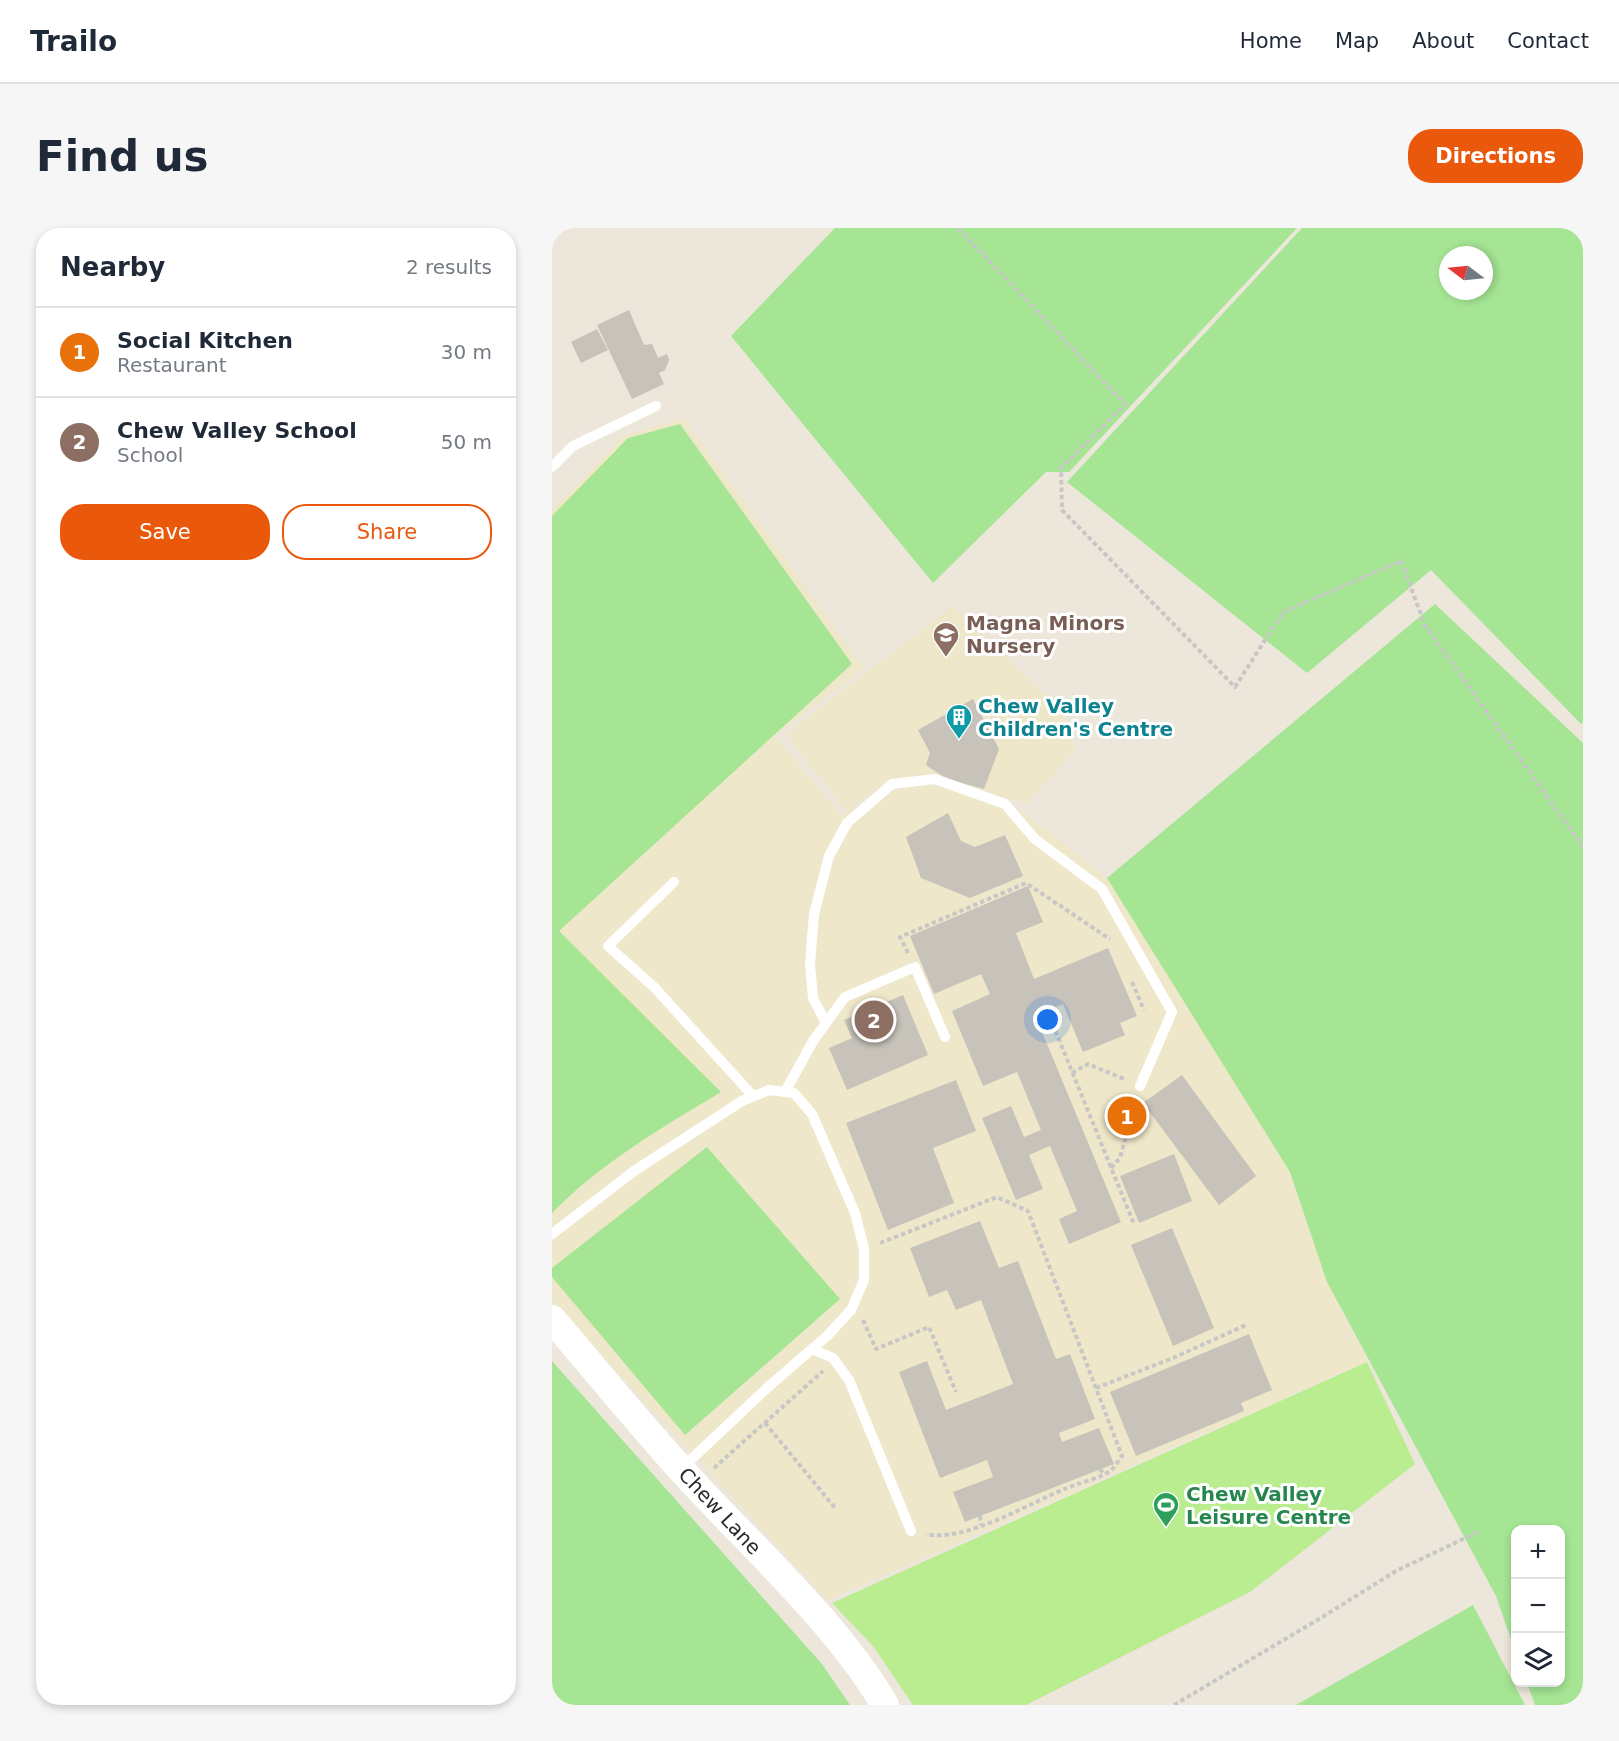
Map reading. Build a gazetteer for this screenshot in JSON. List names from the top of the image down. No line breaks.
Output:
{"streets":{"main road":["Chew Lane"]},"places":{"school or university":["Magna Minors Nursery"],"building":["Chew Valley Children's Centre"],"sports":["Chew Valley Leisure Centre"]},"north":"left","page":{"header":"Trailo","nav":["Home","Map","About","Contact"],"buttons":["Directions",["Save","Share"]],"title":"Find us","heading":["Nearby","2 results"],"list":[{"mark":"1","name":"Social Kitchen","note":"Restaurant","value":"30 m"},{"mark":"2","name":"Chew Valley School","note":"School","value":"50 m"}],"pins":["2","1"],"map_buttons":["+","−"]}}
